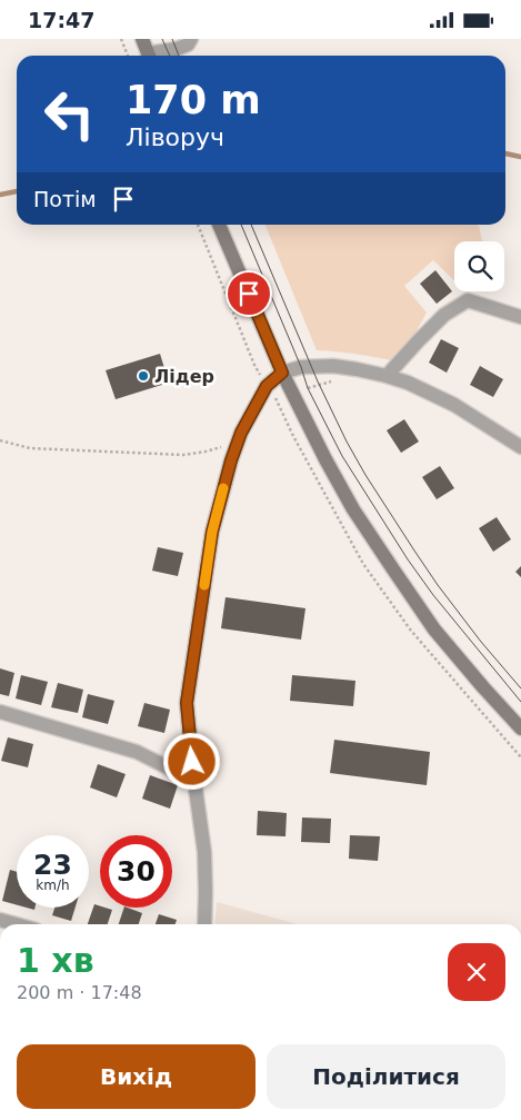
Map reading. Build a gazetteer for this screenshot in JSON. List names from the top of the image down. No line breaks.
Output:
{"places":["Лідер"],"page":{"status":"17:47","turn":["170 m","Ліворуч"],"then":"Потім","speed":"23 km/h","limit":"30","heading":["1 хв","200 m · 17:48"],"buttons":["Вихід","Поділитися"]}}
